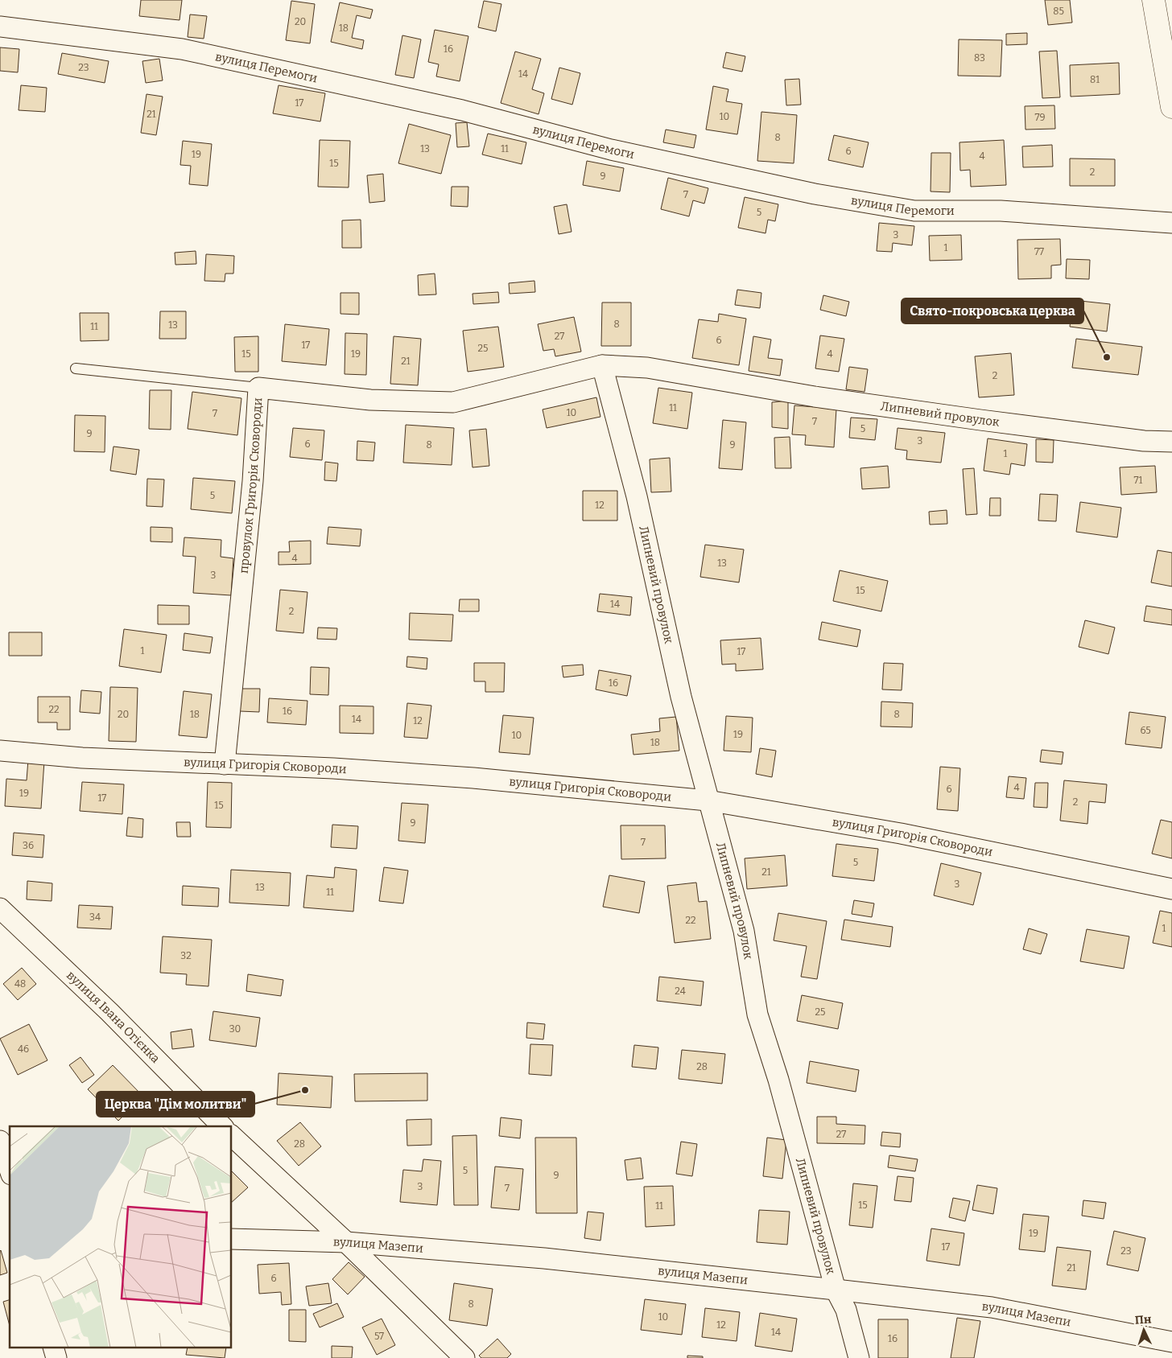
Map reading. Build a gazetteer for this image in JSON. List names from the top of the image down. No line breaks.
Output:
{"streets":{"street":["вулиця Перемоги","Липневий провулок","провулок Григорія Сковороди","вулиця Григорія Сковороди","вулиця Івана Огієнка","вулиця Мазепи"]},"crossings":[["Липневий провулок","провулок Григорія Сковороди"],["Липневий провулок","вулиця Григорія Сковороди"],["Липневий провулок","вулиця Мазепи"],["провулок Григорія Сковороди","вулиця Григорія Сковороди"]],"places":["Свято-покровська церква","Церква \"Дім молитви\""],"house_numbers":["85","20","18","16","83","23","14","81","17","21","10","79","8","13","11","6","19","4","15","2","9","7","5","3","1","77","8","13","11","27","6","17","25","15","19","4","21","2","11","10","7","7","5","9","3","6","8","9","1","71","5","12","4","13","3","15","14","2","1","17","16","22","16","20","18","8","14","12","65","19","10","18","4","6","19","17","2","15","9","7","36","5","21","3","13","11","34","22","1","32","48","24","25","30","46","28","27","28","5","9","3","7","15","11","19","17","23","21","6","8","10","12","14","57","16"],"north":"top"}
